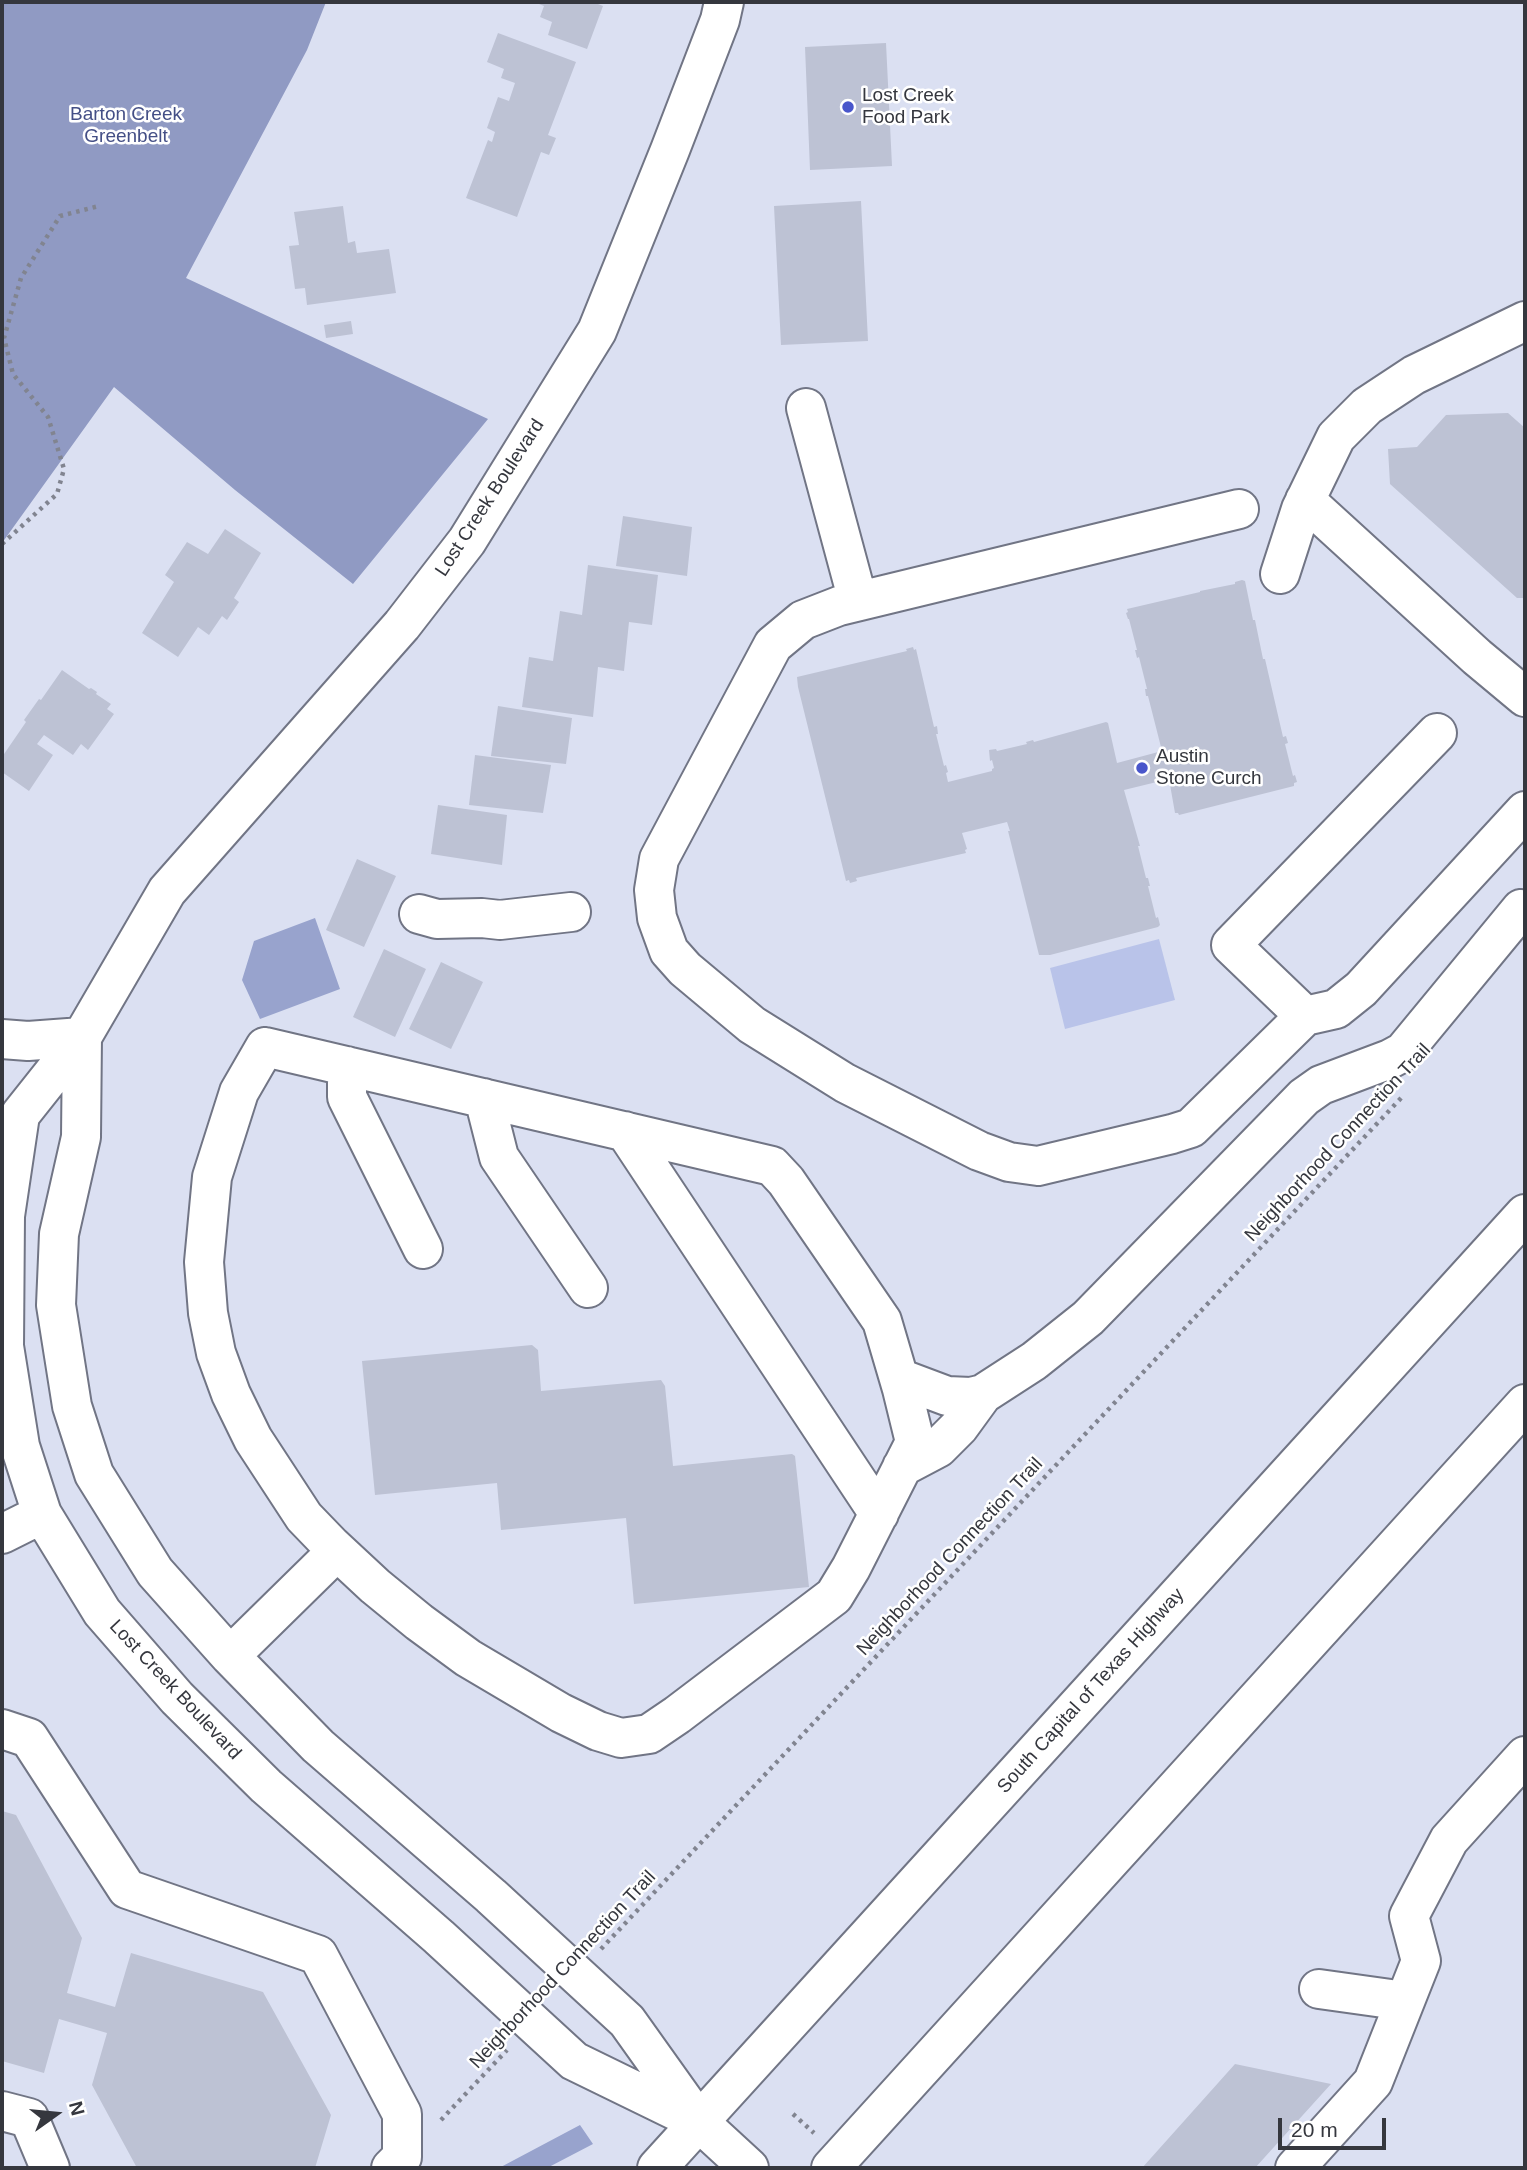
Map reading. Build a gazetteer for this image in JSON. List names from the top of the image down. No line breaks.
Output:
{"streets":{"main road":["Lost Creek Boulevard","South Capital of Texas Highway"],"path":["Neighborhood Connection Trail"]},"crossings":[["Lost Creek Boulevard","Neighborhood Connection Trail"],["Lost Creek Boulevard","South Capital of Texas Highway"]],"parks":["Barton Creek Greenbelt"],"places":["Lost Creek Food Park","Austin Stone Curch"],"scale_bar":"20 m","north":"right"}
